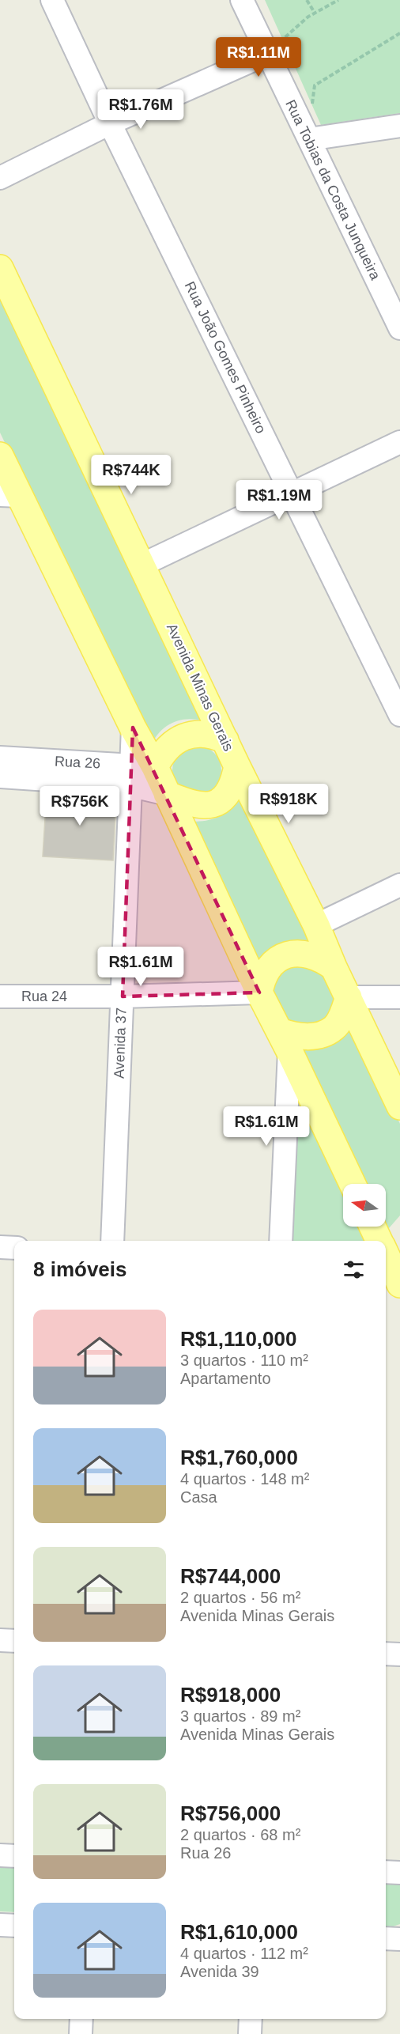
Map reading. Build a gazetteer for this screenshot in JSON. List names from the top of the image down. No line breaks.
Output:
{"streets":{"main road":["Avenida Minas Gerais"],"street":["Rua Tobias da Costa Junqueira","Rua João Gomes Pinheiro","Rua 26","Rua 24","Avenida 37"]},"crossings":[["Avenida Minas Gerais","Rua 26"],["Avenida Minas Gerais","Rua 24"],["Avenida Minas Gerais","Avenida 37"],["Rua 26","Avenida 37"],["Rua 24","Avenida 37"]],"north":"left","page":{"price":["R$1.11M","R$1.76M","R$744K","R$1.19M","R$918K","R$756K","R$1.61M","R$1.61M"],"heading":"8 imóveis","list":[{"name":"R$1,110,000","note":"3 quartos · 110 m² · Apartamento"},{"name":"R$1,760,000","note":"4 quartos · 148 m² · Casa"},{"name":"R$744,000","note":"2 quartos · 56 m² · Avenida Minas Gerais"},{"name":"R$918,000","note":"3 quartos · 89 m² · Avenida Minas Gerais"},{"name":"R$756,000","note":"2 quartos · 68 m² · Rua 26"},{"name":"R$1,610,000","note":"4 quartos · 112 m² · Avenida 39"}]}}
